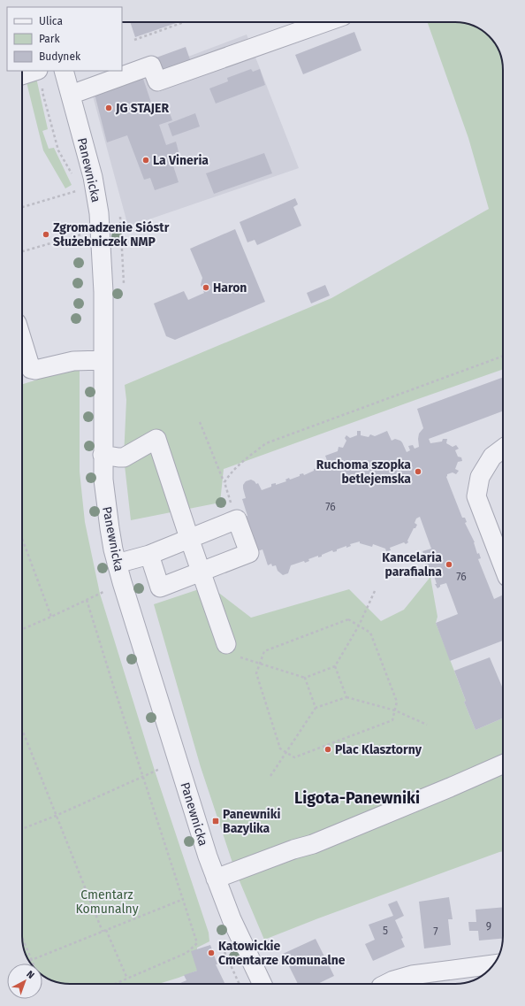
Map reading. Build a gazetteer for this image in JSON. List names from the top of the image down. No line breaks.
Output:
{"streets":{"street":["Panewnicka"]},"districts":["Ligota-Panewniki"],"parks":["Cmentarz Komunalny"],"places":{"other":["JG STAJER","La Vineria","Zgromadzenie Sióstr Służebniczek NMP","Haron","Ruchoma szopka betlejemska","Kancelaria parafialna","Plac Klasztorny","Katowickie Cmentarze Komunalne"],"transit":["Panewniki Bazylika"]},"house_numbers":["76","76","9","5","7"],"legend":["Ulica","Park","Budynek"],"north":"top right"}
